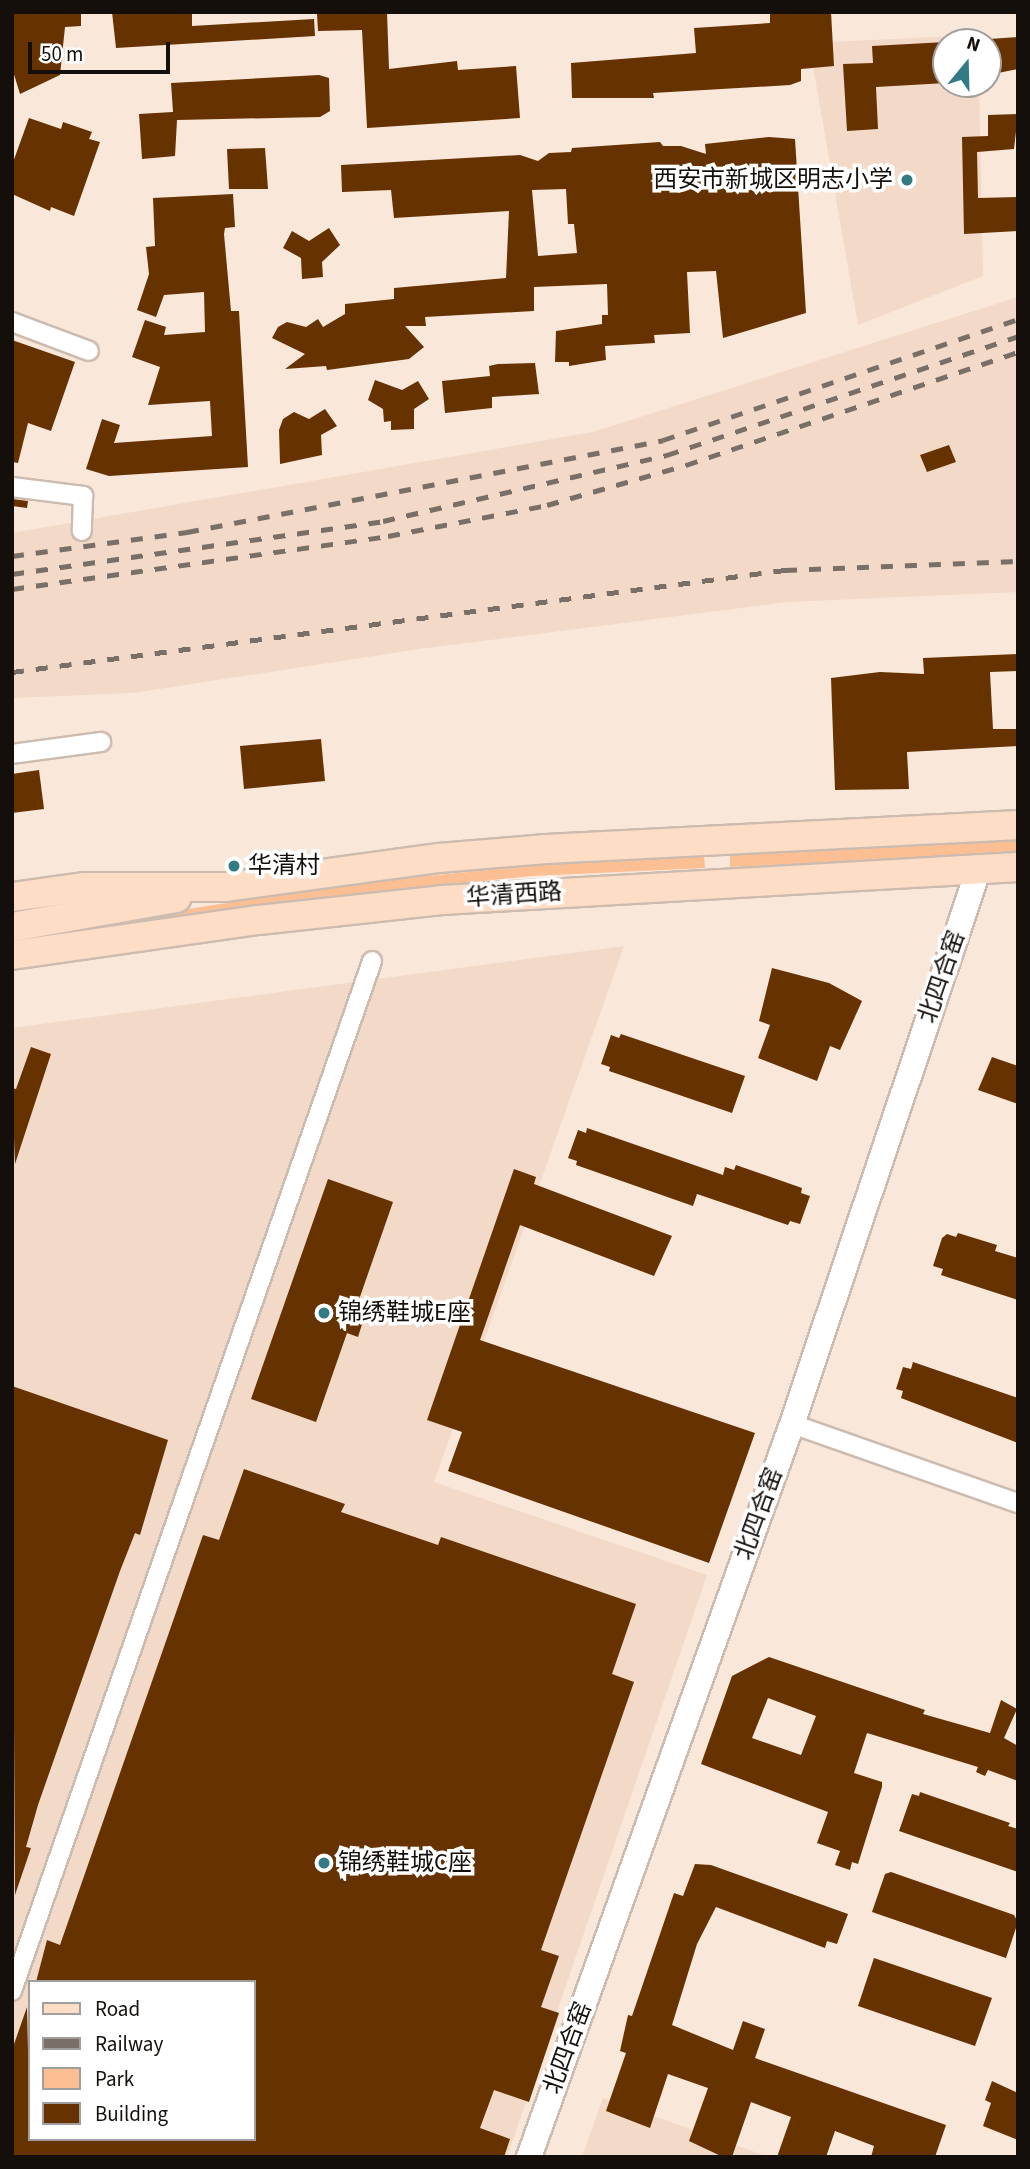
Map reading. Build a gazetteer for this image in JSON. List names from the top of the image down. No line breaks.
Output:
{"streets":{"main road":["华清西路"],"street":["北四合窑"]},"crossings":[["华清西路","北四合窑"]],"places":["西安市新城区明志小学","华清村","锦绣鞋城E座","锦绣鞋城C座"],"legend":["Road","Railway","Park","Building"],"scale_bar":"50 m","north":"top"}
